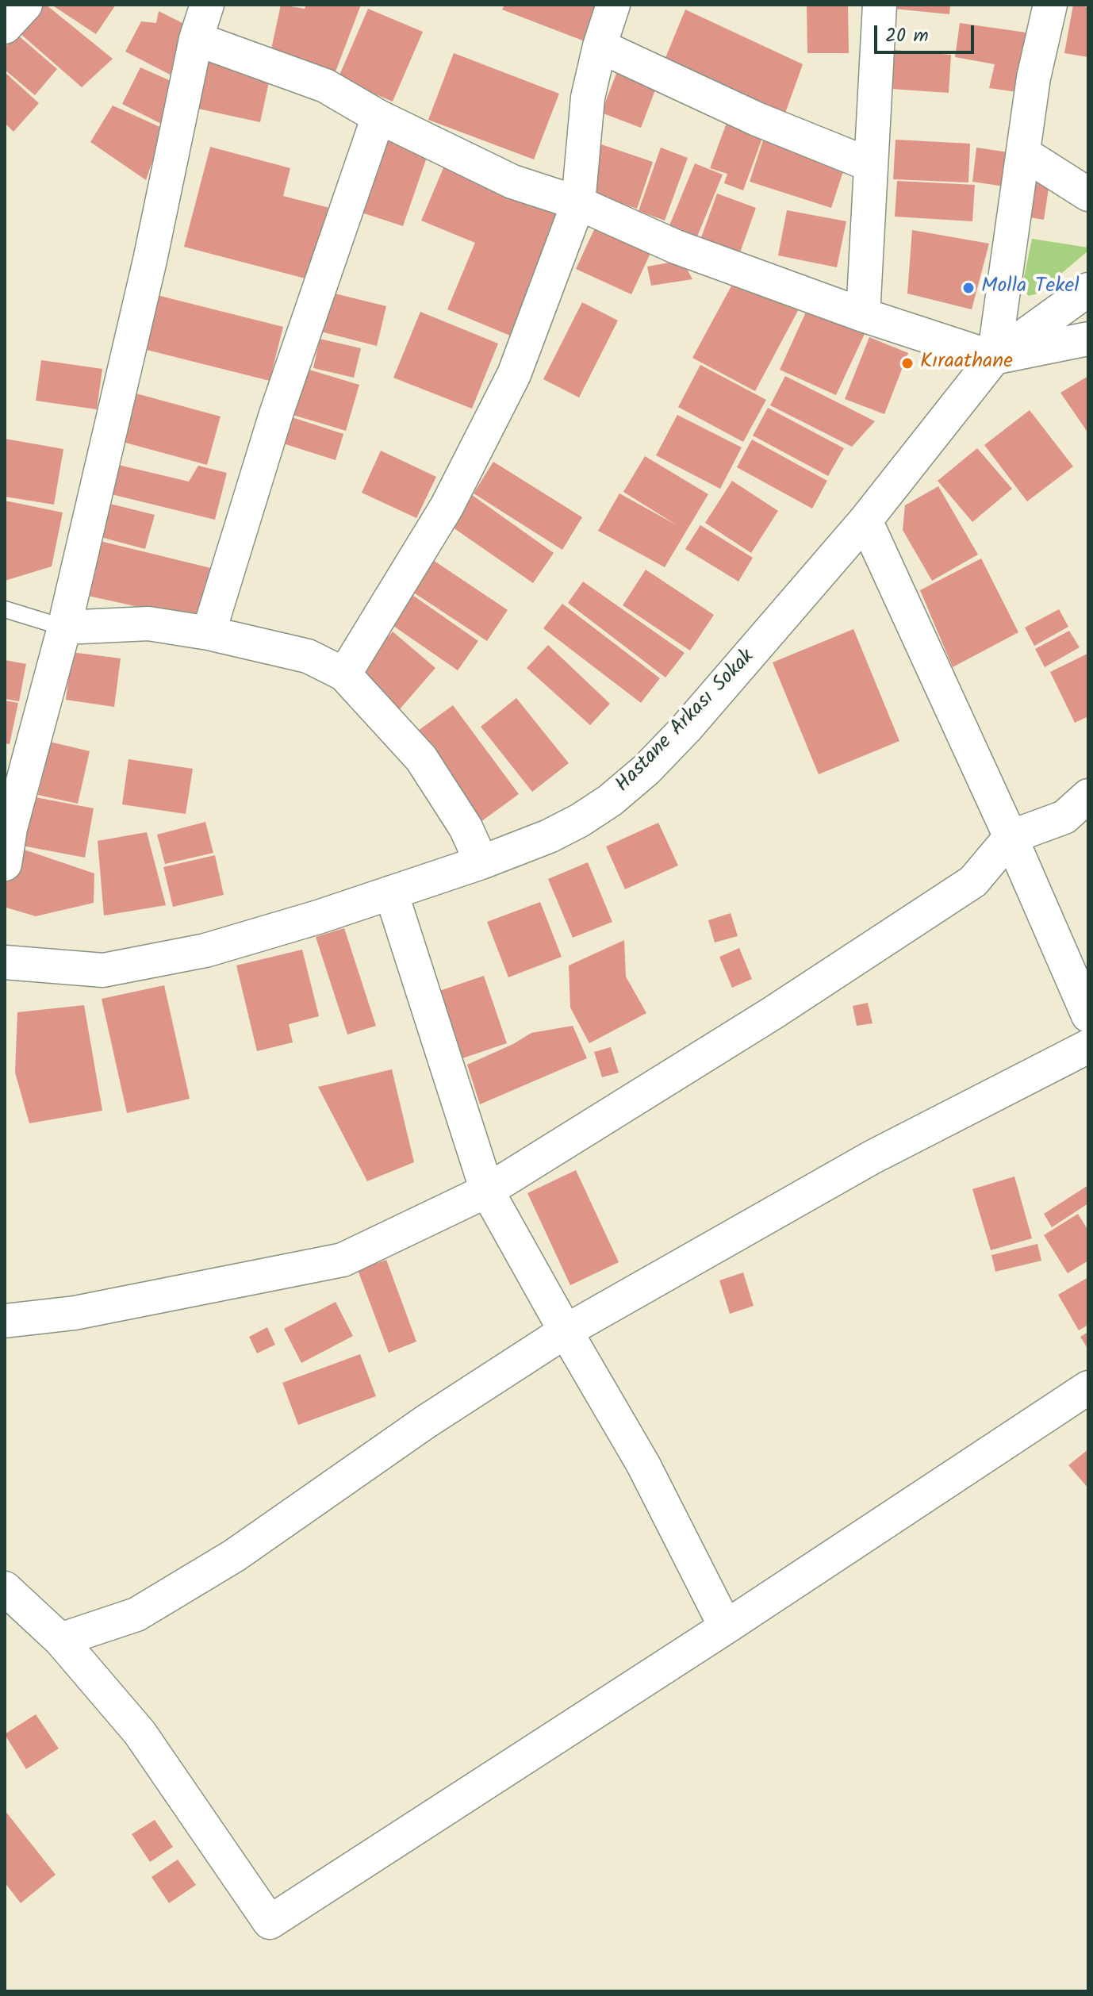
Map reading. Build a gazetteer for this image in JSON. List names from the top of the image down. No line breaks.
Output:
{"streets":{"street":["Hastane Arkası Sokak"]},"places":["Molla Tekel","Kıraathane"],"scale_bar":"20 m"}
